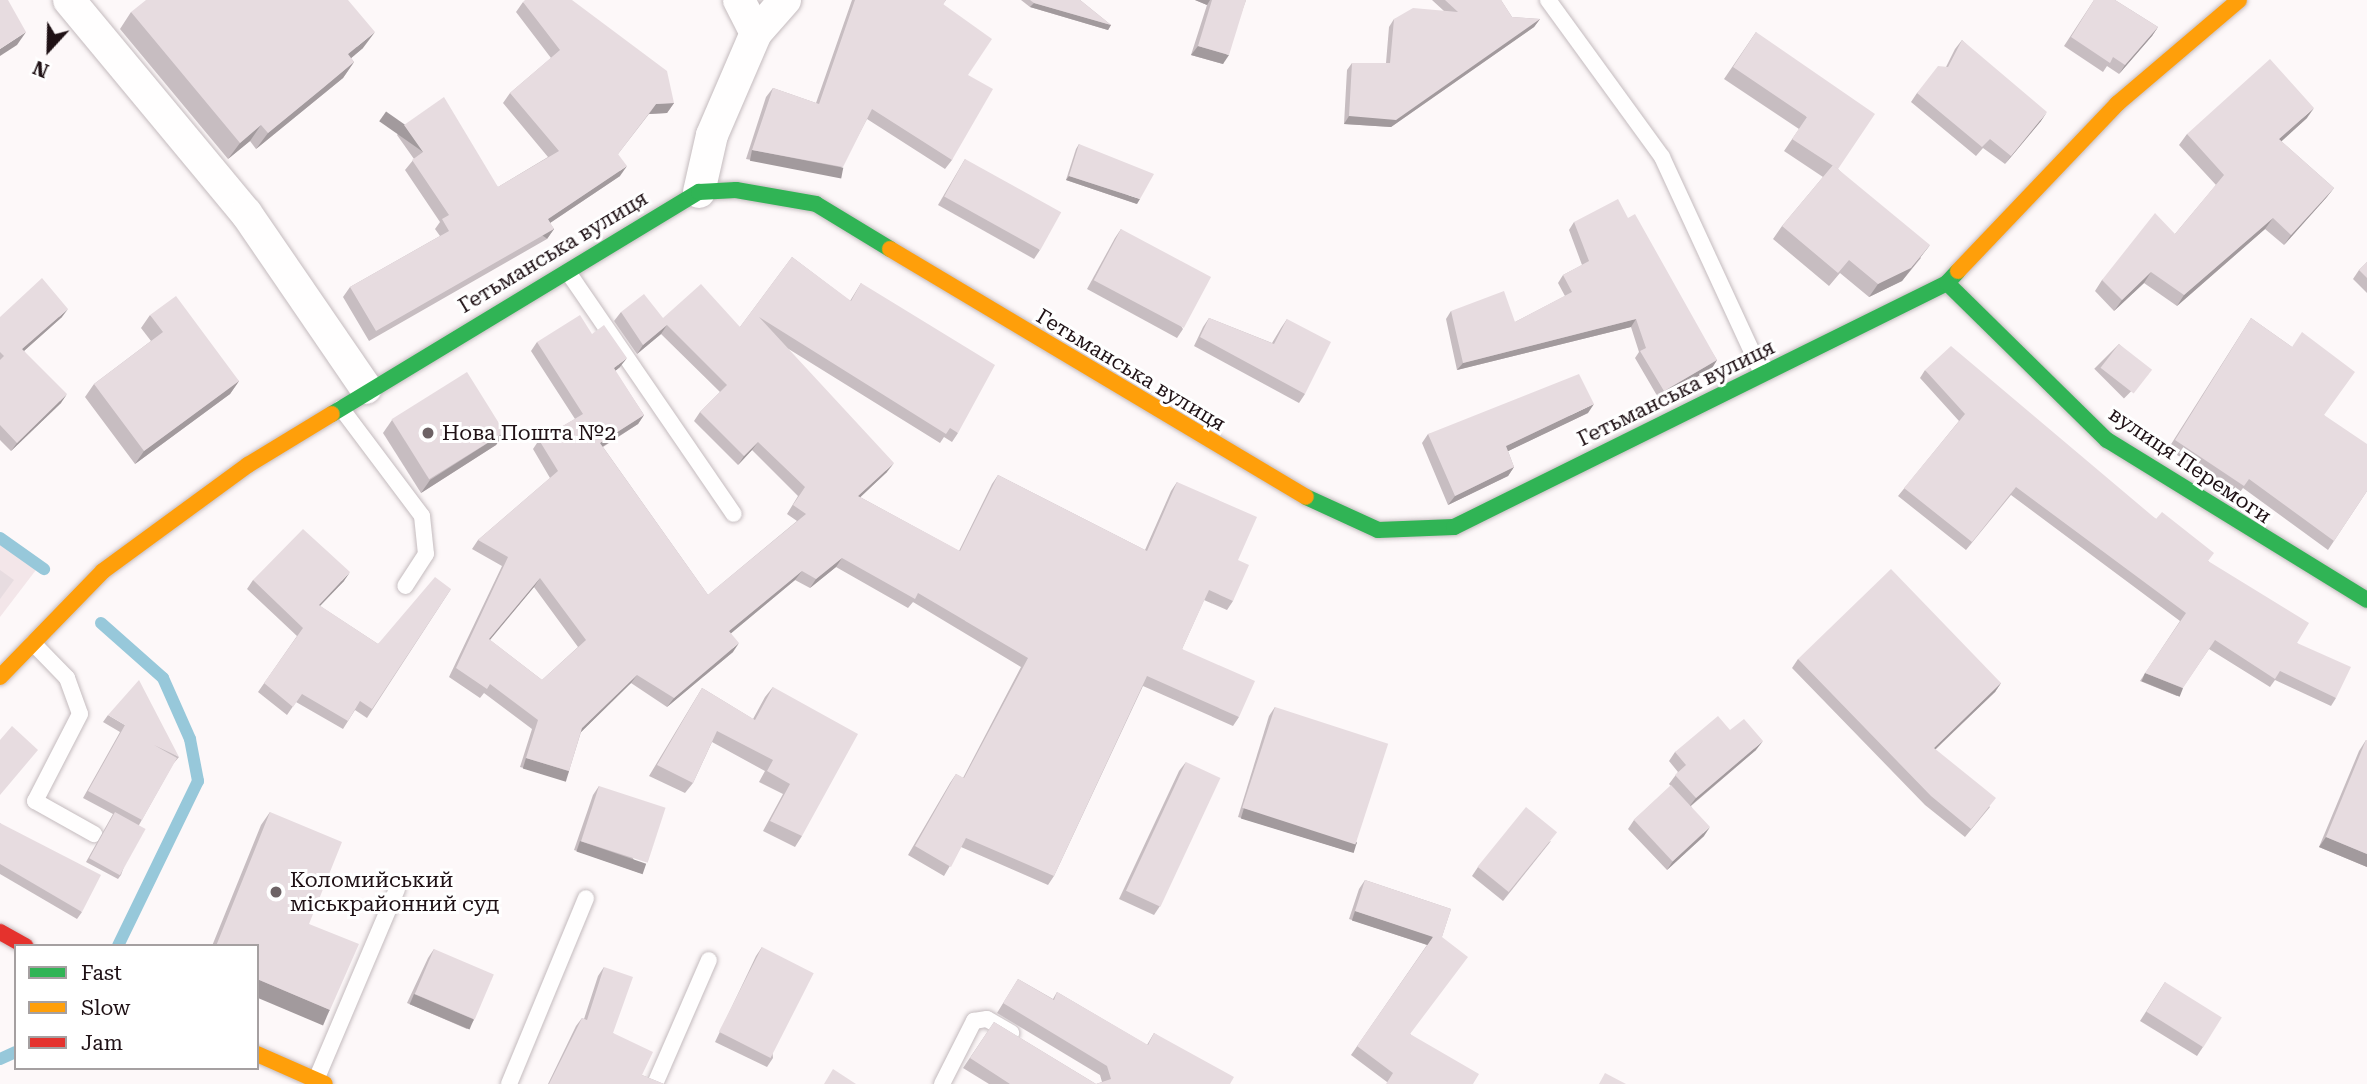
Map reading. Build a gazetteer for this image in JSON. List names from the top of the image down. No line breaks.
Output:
{"streets":{"street":["Гетьманська вулиця","вулиця Перемоги"]},"crossings":[["Гетьманська вулиця","вулиця Перемоги"]],"places":["Нова Пошта №2","Коломийський міськрайонний суд"],"legend":["Fast","Slow","Jam"],"north":"bottom"}
